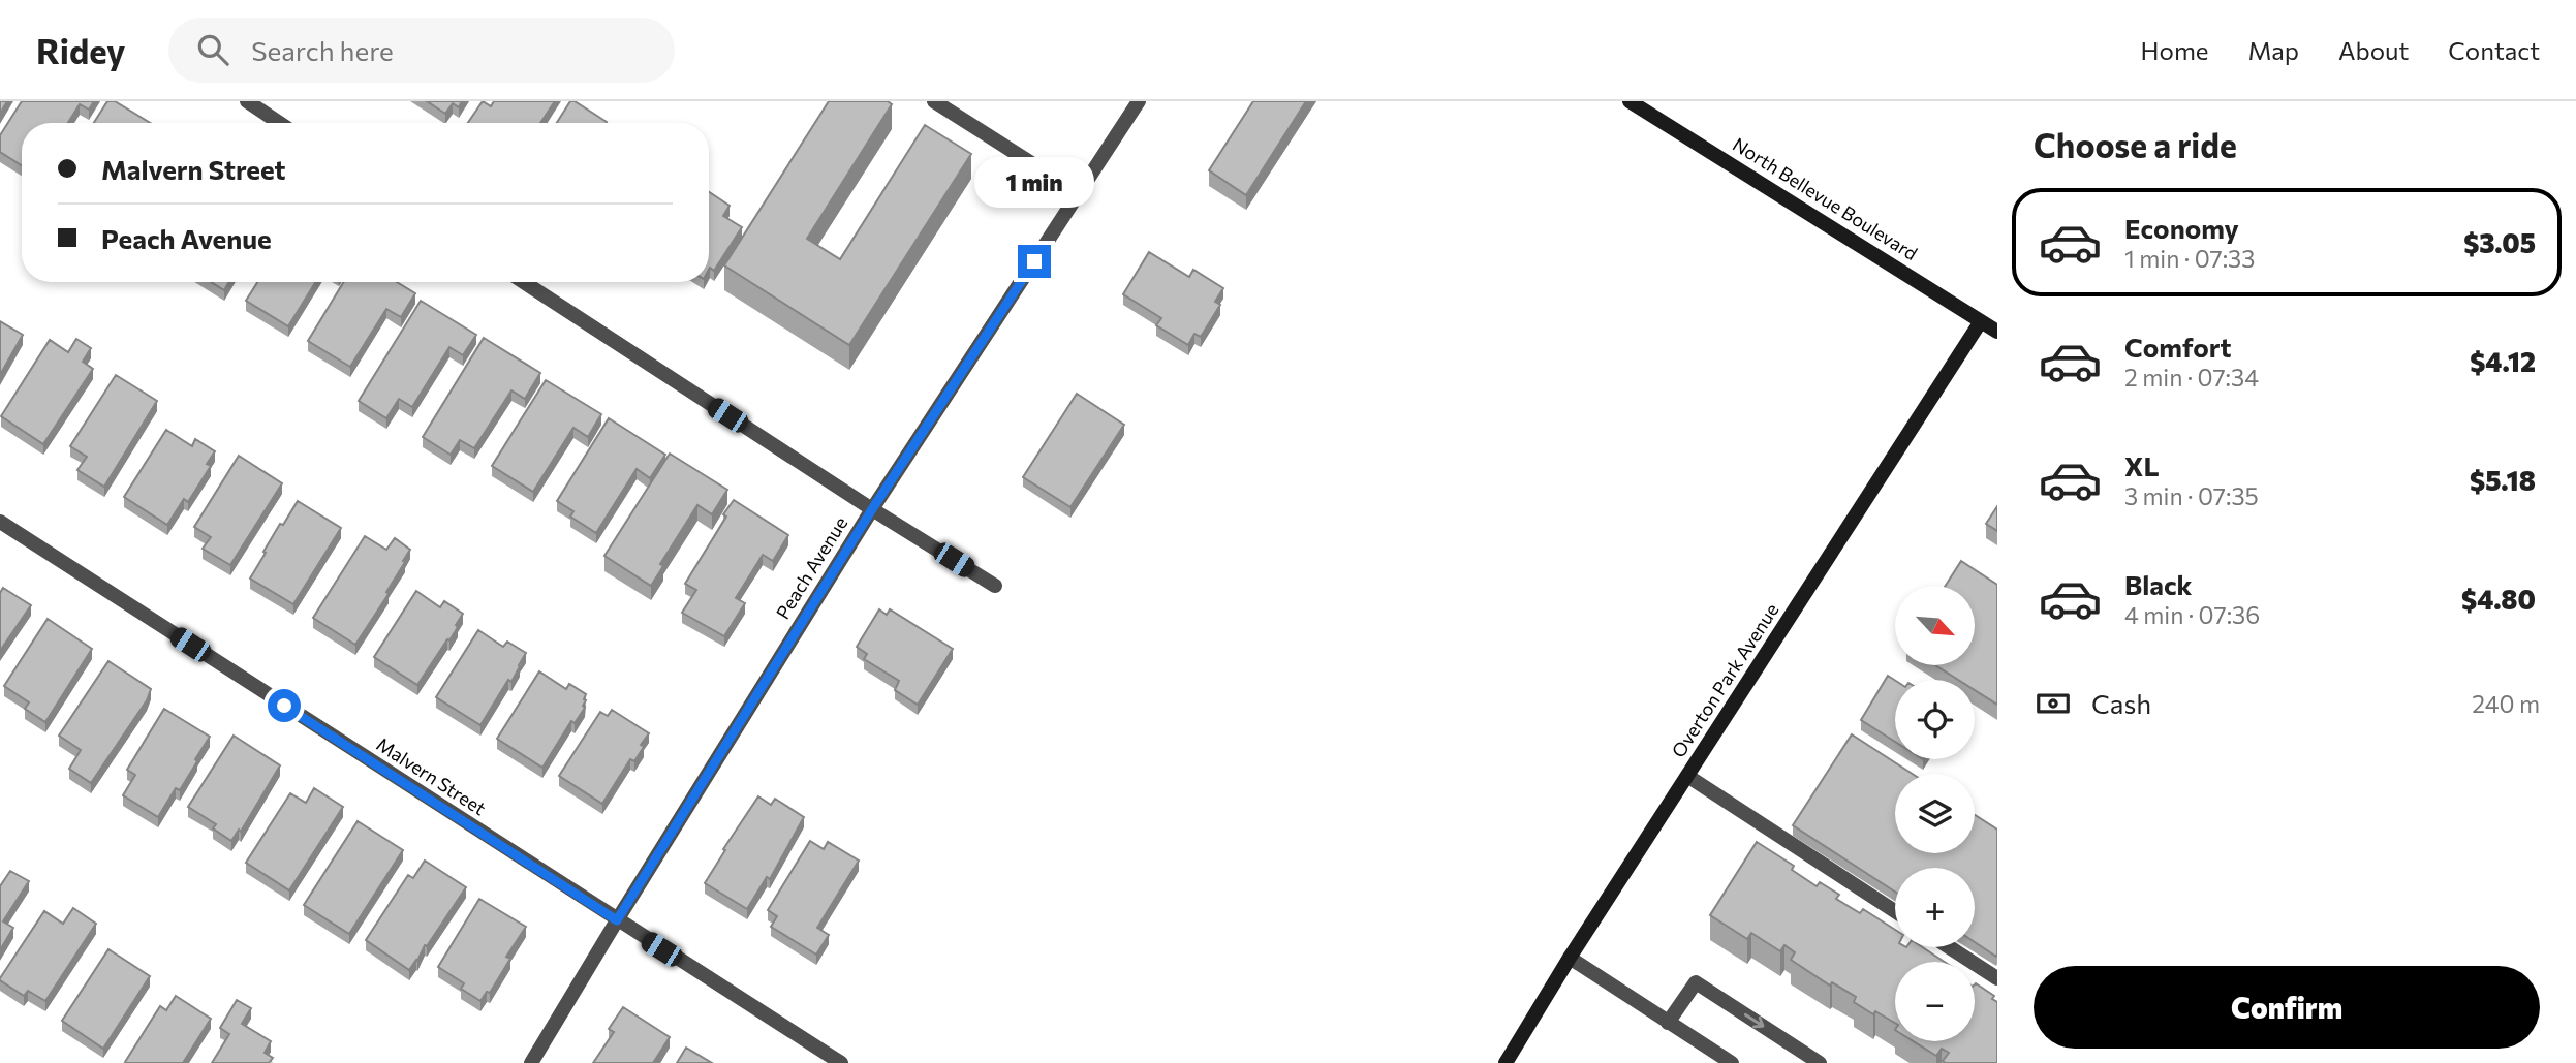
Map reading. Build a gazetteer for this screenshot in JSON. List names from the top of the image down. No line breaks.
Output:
{"streets":{"street":["North Bellevue Boulevard","Peach Avenue","Overton Park Avenue","Malvern Street"]},"crossings":[["North Bellevue Boulevard","Overton Park Avenue"],["Peach Avenue","Malvern Street"]],"north":"bottom right","page":{"header":"Ridey","search":"Search here","nav":["Home","Map","About","Contact"],"heading":"Choose a ride","banner":["Malvern Street","Peach Avenue"],"bubble":"1 min","list":[{"name":"Economy","note":"1 min · 07:33","value":"$3.05"},{"name":"Comfort","note":"2 min · 07:34","value":"$4.12"},{"name":"XL","note":"3 min · 07:35","value":"$5.18"},{"name":"Black","note":"4 min · 07:36","value":"$4.80"}],"map_buttons":["+","−"],"pay":["Cash","240 m"],"buttons":"Confirm"}}
